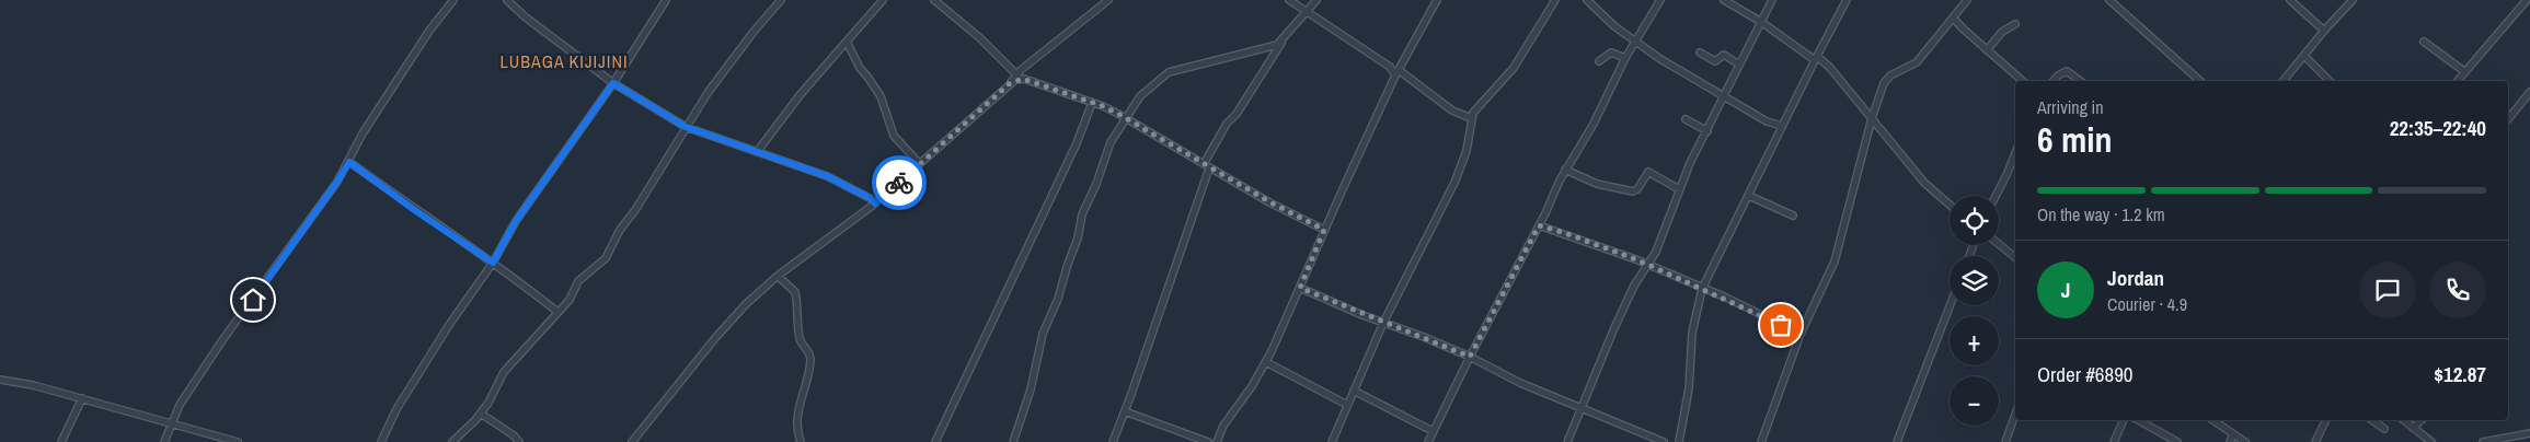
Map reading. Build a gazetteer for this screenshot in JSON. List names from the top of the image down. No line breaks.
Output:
{"districts":["LUBAGA KIJIJINI"],"page":{"heading":["6 min","Arriving in","22:35–22:40"],"panel":["Jordan","Courier · 4.9","Order #6890","$12.87"],"bar":"On the way · 1.2 km","map_buttons":["+","−"],"round":"J"}}
